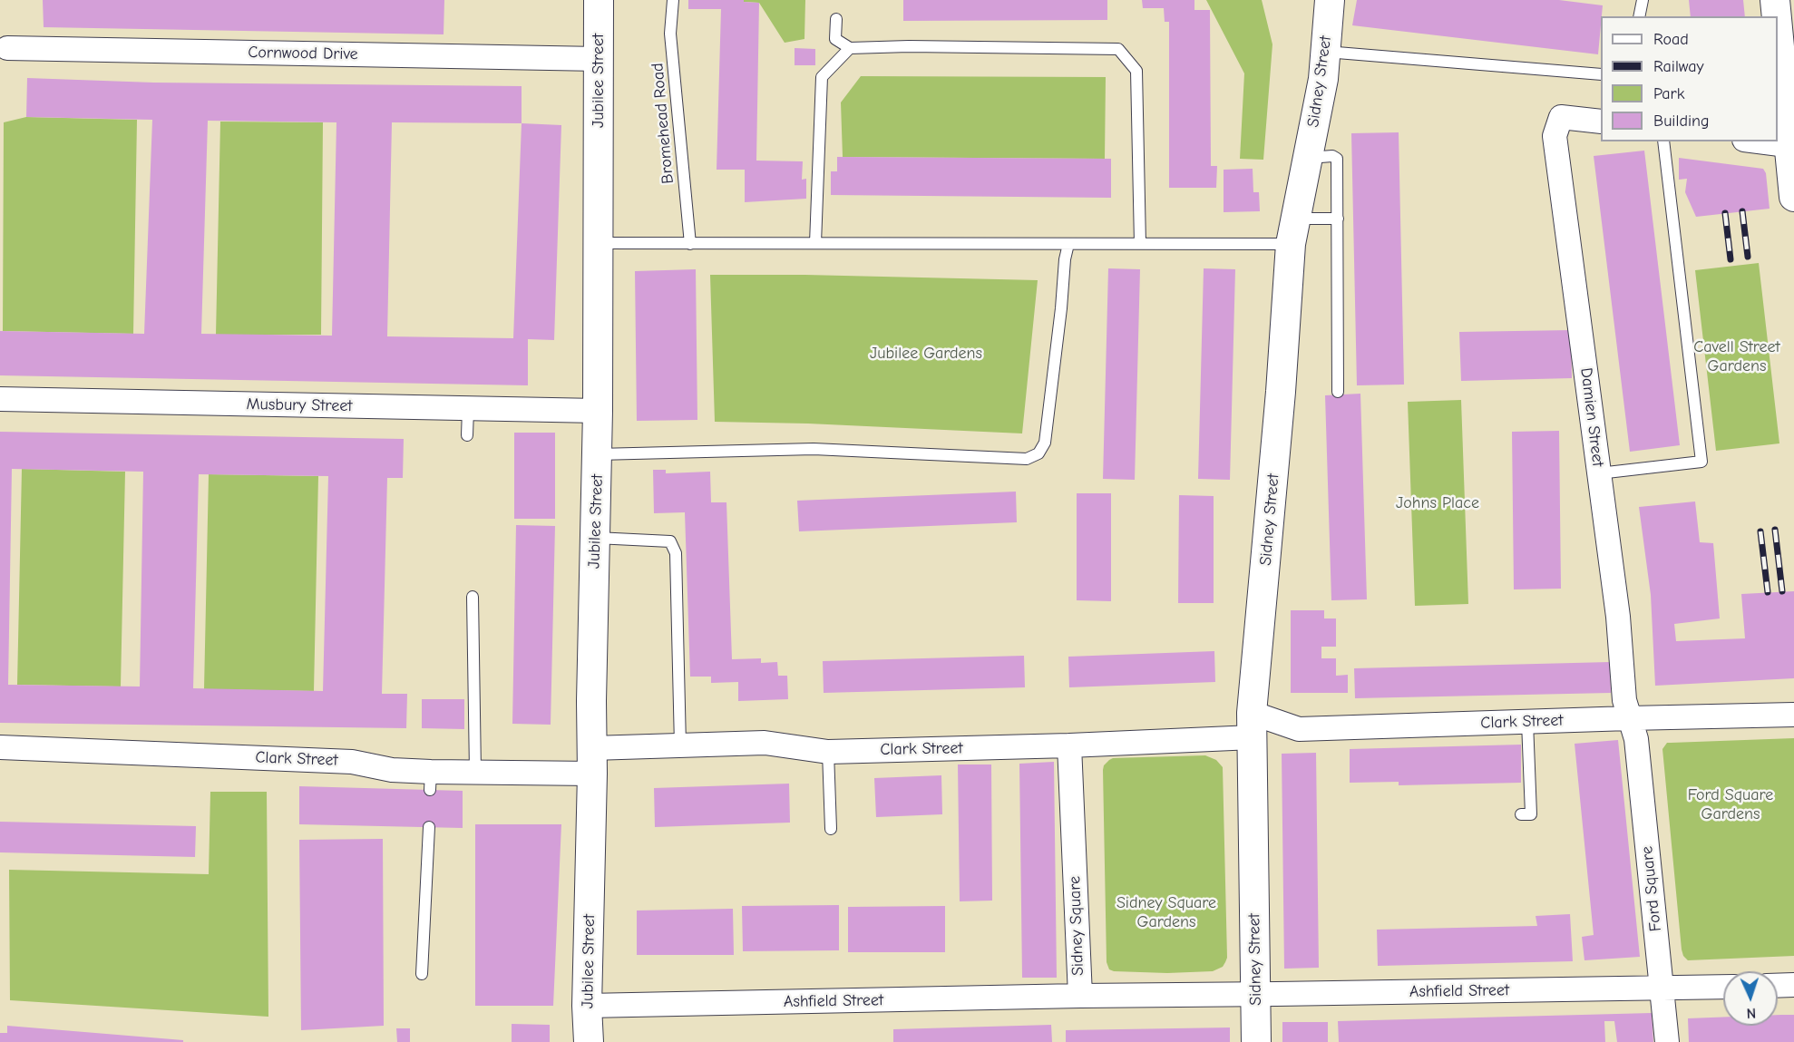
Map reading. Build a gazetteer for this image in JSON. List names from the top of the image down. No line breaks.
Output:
{"streets":{"street":["Cornwood Drive","Jubilee Street","Sidney Street","Musbury Street","Damien Street","Clark Street","Ford Square","Sidney Square","Ashfield Street"],"lane":["Bromehead Road"]},"crossings":[["Cornwood Drive","Jubilee Street"],["Jubilee Street","Musbury Street"],["Jubilee Street","Clark Street"],["Jubilee Street","Ashfield Street"],["Sidney Street","Clark Street"],["Sidney Street","Sidney Square"],["Sidney Street","Ashfield Street"],["Damien Street","Clark Street"],["Damien Street","Ford Square"],["Clark Street","Ford Square"],["Clark Street","Sidney Square"],["Ford Square","Ashfield Street"],["Sidney Square","Ashfield Street"]],"parks":["Cavell Street Gardens","Jubilee Gardens","Johns Place","Ford Square Gardens","Sidney Square Gardens"],"legend":["Road","Railway","Park","Building"],"north":"bottom"}
